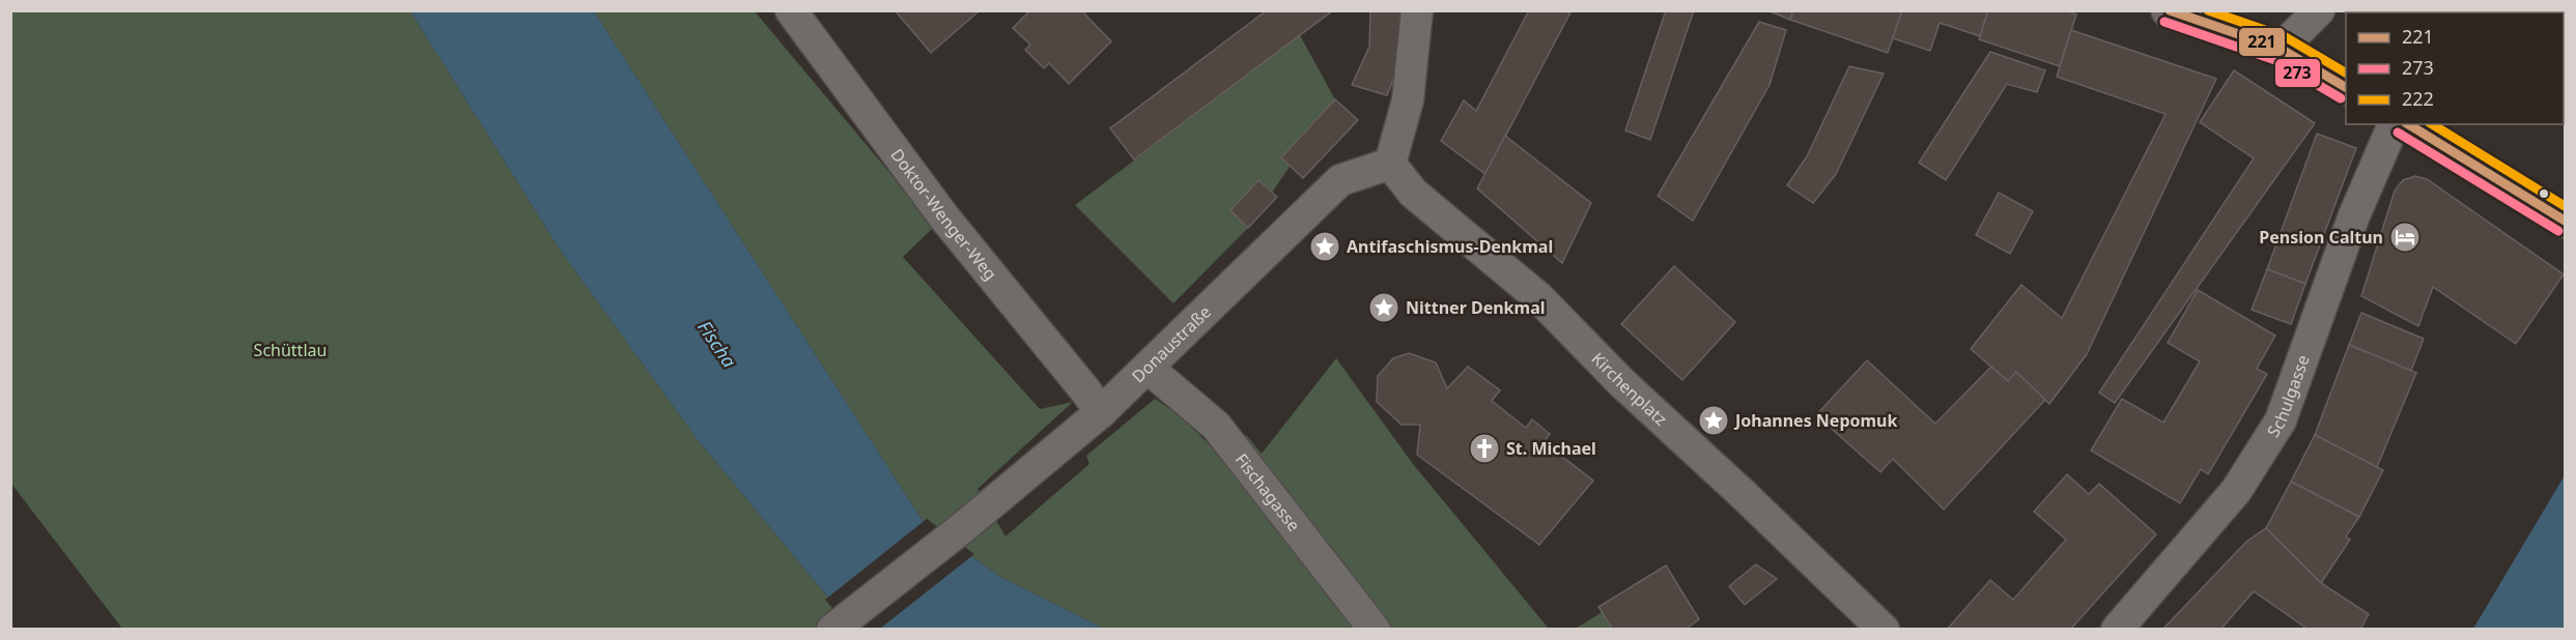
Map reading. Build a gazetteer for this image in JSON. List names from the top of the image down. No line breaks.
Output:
{"streets":{"street":["Doktor-Wenger-Weg","Donaustraße","Kirchenplatz","Schulgasse","Fischagasse"]},"crossings":[["Doktor-Wenger-Weg","Donaustraße"],["Donaustraße","Kirchenplatz"],["Donaustraße","Fischagasse"]],"water":["Fischa"],"parks":["Schüttlau"],"places":{"hotel":["Pension Caltun"],"place":["Antifaschismus-Denkmal","Nittner Denkmal","Johannes Nepomuk"],"church":["St. Michael"]},"lines":["transit line 221","transit line 222","transit line 273"],"legend":["221","273","222"]}
